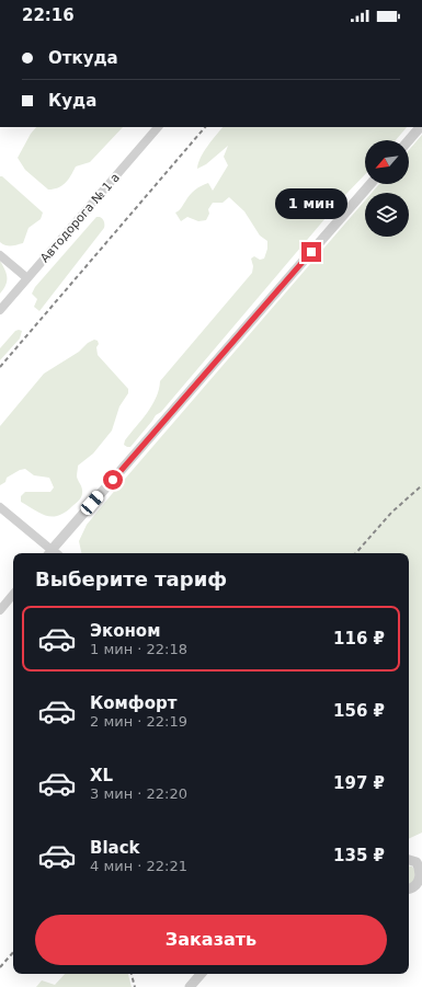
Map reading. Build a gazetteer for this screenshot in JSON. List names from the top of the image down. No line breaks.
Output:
{"streets":{"street":["Автодорога № 1 а"]},"north":"bottom left","page":{"status":"22:16","banner":["Откуда","Куда"],"bubble":"1 мин","heading":"Выберите тариф","list":[{"name":"Эконом","note":"1 мин · 22:18","value":"116 ₽"},{"name":"Комфорт","note":"2 мин · 22:19","value":"156 ₽"},{"name":"XL","note":"3 мин · 22:20","value":"197 ₽"},{"name":"Black","note":"4 мин · 22:21","value":"135 ₽"}],"buttons":"Заказать"}}
